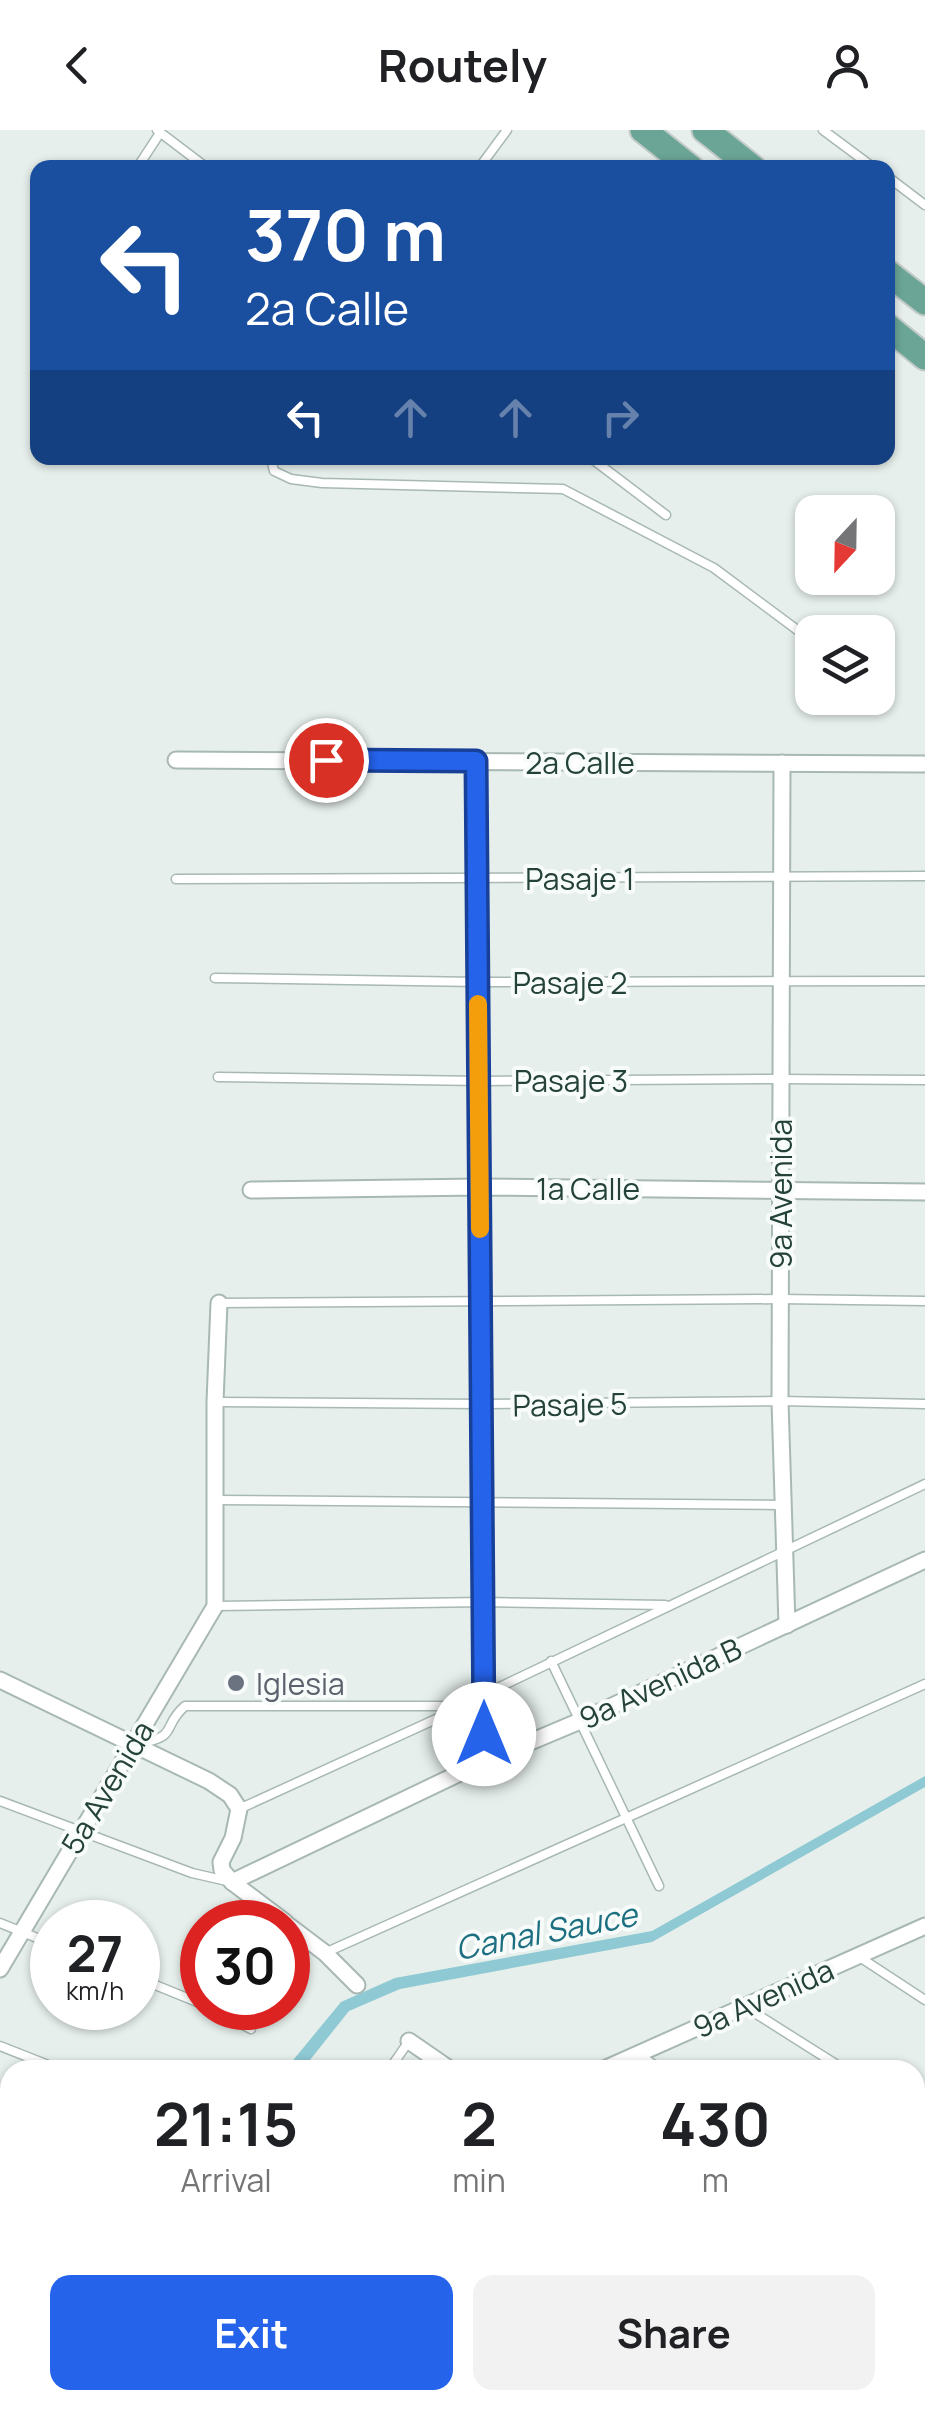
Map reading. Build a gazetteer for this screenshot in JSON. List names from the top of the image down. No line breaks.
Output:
{"streets":{"street":["2a Calle","1a Calle","9a Avenida","9a Avenida B","5a Avenida"],"lane":["Pasaje 1","Pasaje 2","Pasaje 3","Pasaje 5"]},"crossings":[["2a Calle","9a Avenida"],["Pasaje 1","9a Avenida"],["Pasaje 2","9a Avenida"],["Pasaje 3","9a Avenida"],["1a Calle","9a Avenida"],["9a Avenida","Pasaje 5"],["9a Avenida","9a Avenida B"]],"water":["Canal Sauce"],"places":["Iglesia"],"north":"bottom","page":{"header":"Routely","turn":["370 m","2a Calle"],"speed":"27 km/h","limit":"30","eta":["21:15","Arrival","2","min","430","m"],"buttons":["Exit","Share"]}}
